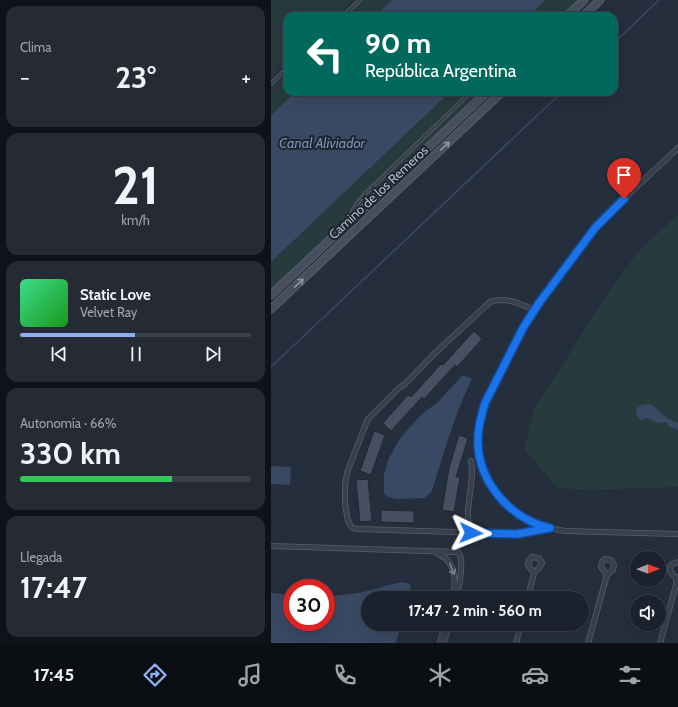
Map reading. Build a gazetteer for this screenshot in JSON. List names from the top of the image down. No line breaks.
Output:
{"streets":{"main road":["Camino de los Remeros"]},"water":["Canal Aliviador"],"north":"right","page":{"tile":["Clima",["21","km/h"],["Autonomía · 66%","330 km"],["Llegada","17:47"]],"turn":["90 m","República Argentina"],"heat":["−","23°","+"],"song":["Static Love","Velvet Ray"],"limit":"30","trip":"17:47 · 2 min · 560 m","tabs":"17:45"}}
